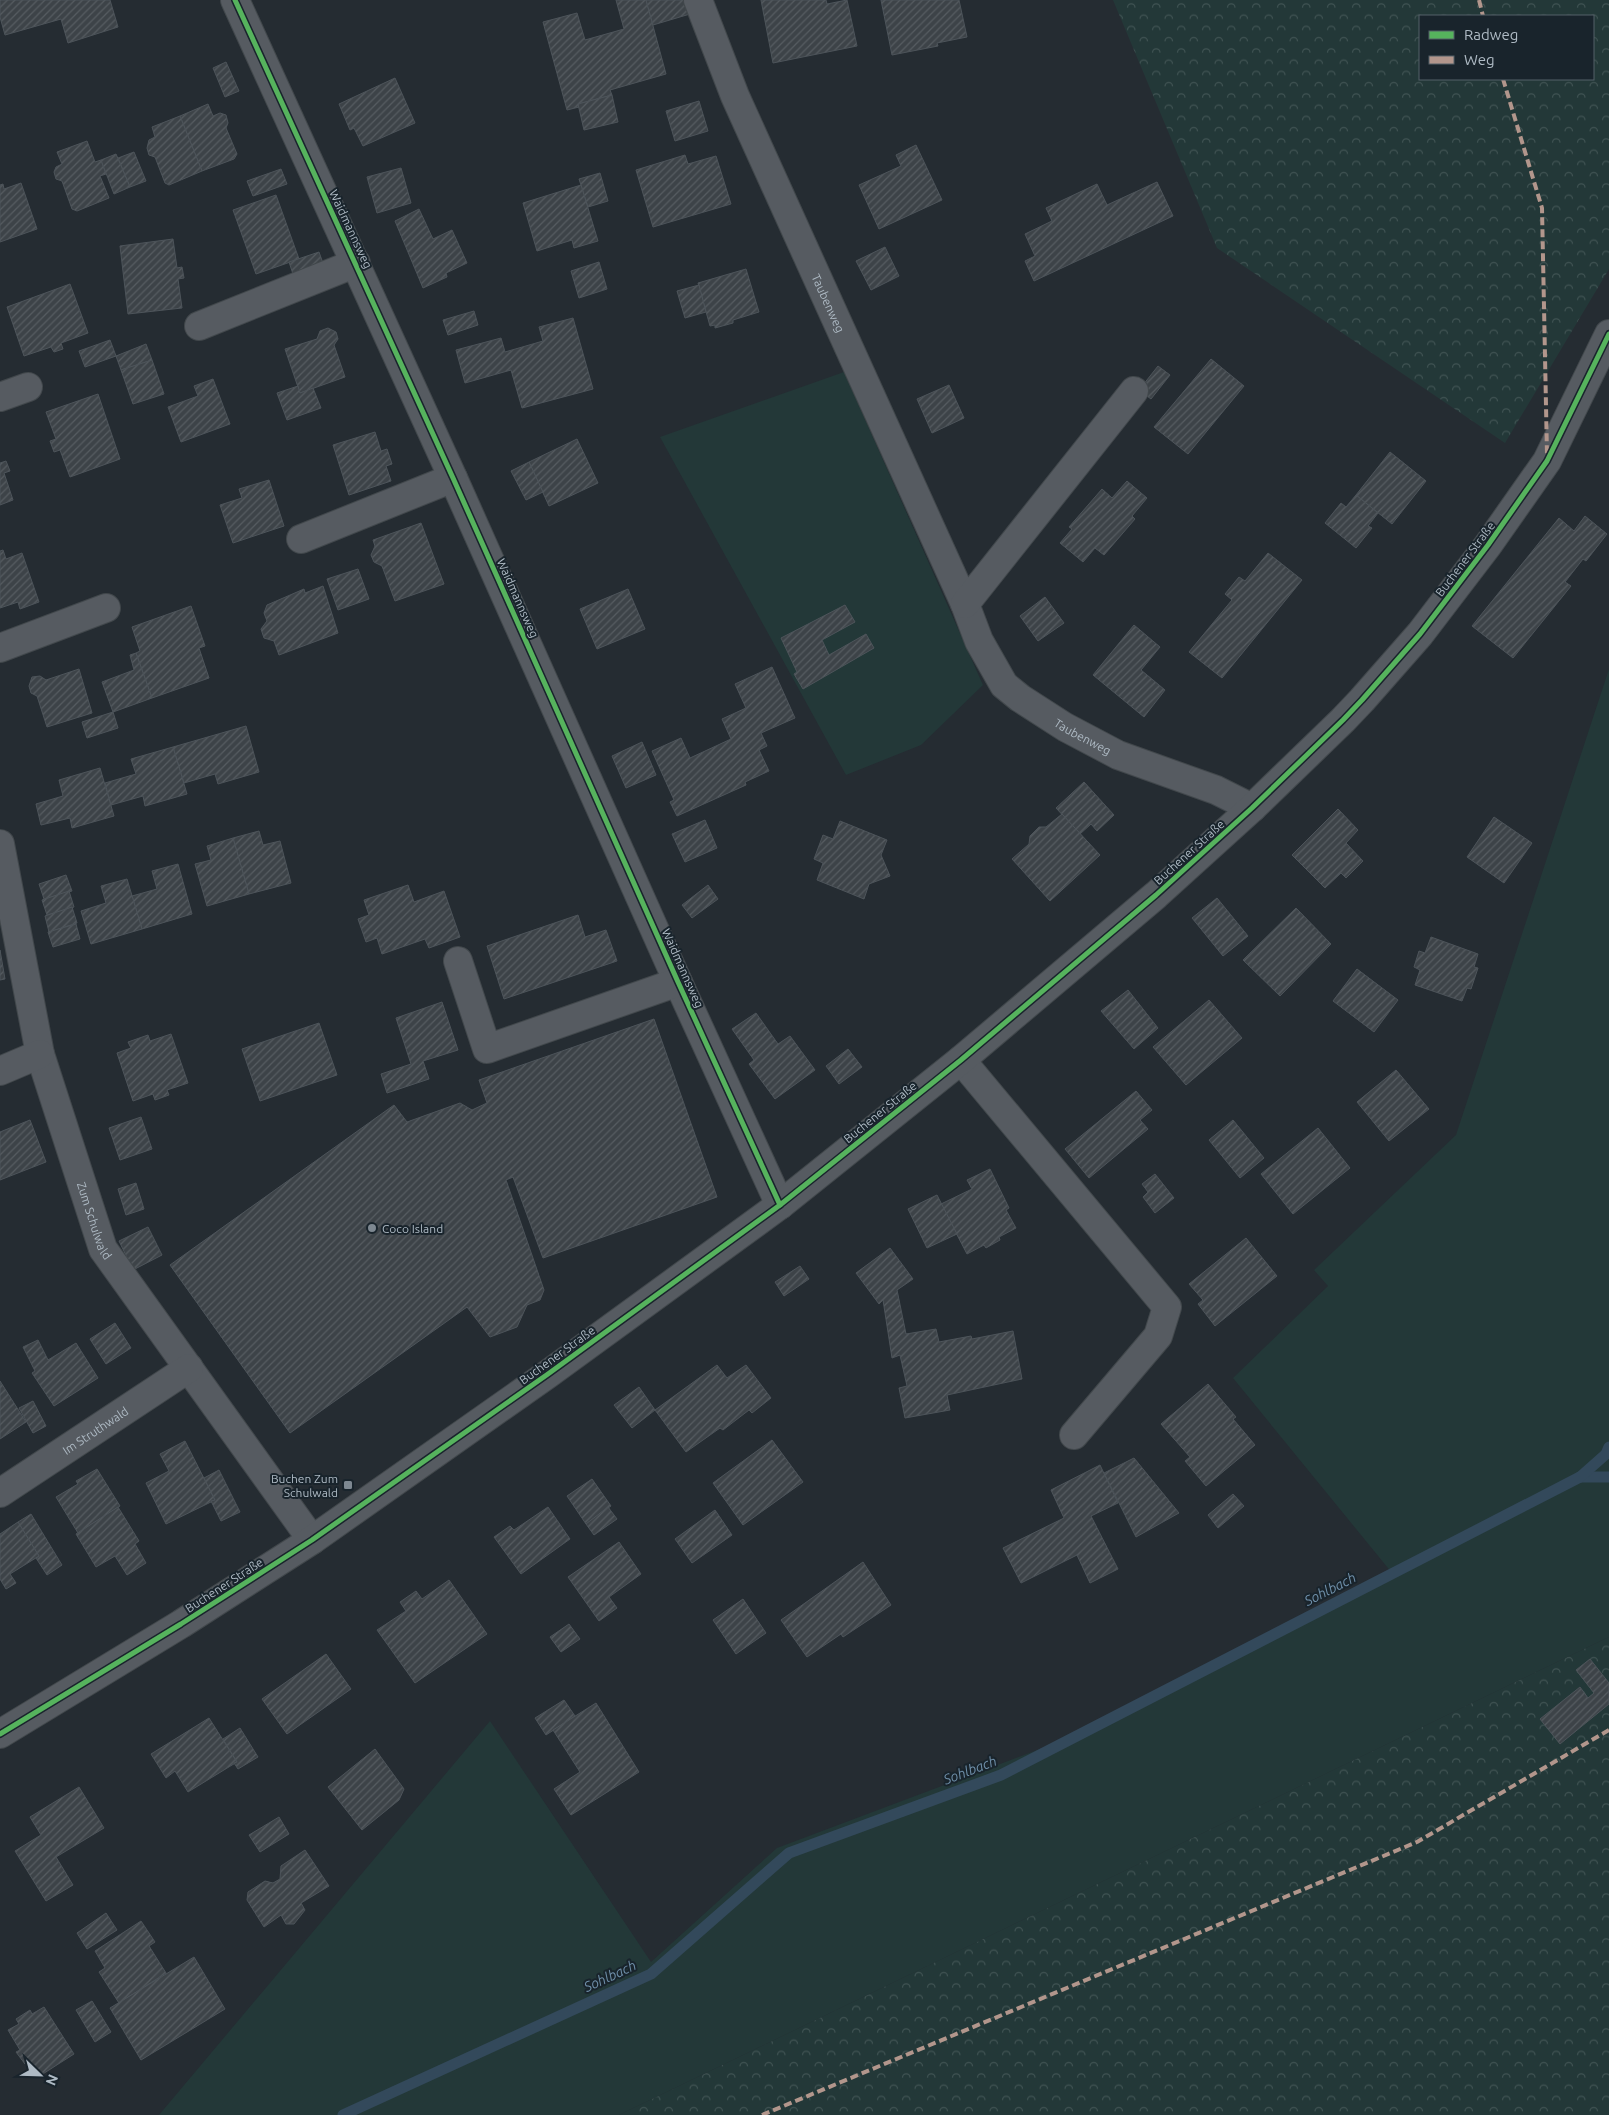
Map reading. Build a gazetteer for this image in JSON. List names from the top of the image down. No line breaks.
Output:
{"streets":{"street":["Waidmannsweg","Taubenweg","Buchener Straße","Zum Schulwald","Im Struthwald"]},"crossings":[["Waidmannsweg","Buchener Straße"],["Taubenweg","Buchener Straße"],["Buchener Straße","Zum Schulwald"],["Zum Schulwald","Im Struthwald"]],"water":["Sohlbach"],"places":{"other":["Coco Island"],"transit":["Buchen Zum Schulwald"]},"legend":["Radweg","Weg"],"north":"bottom right"}
